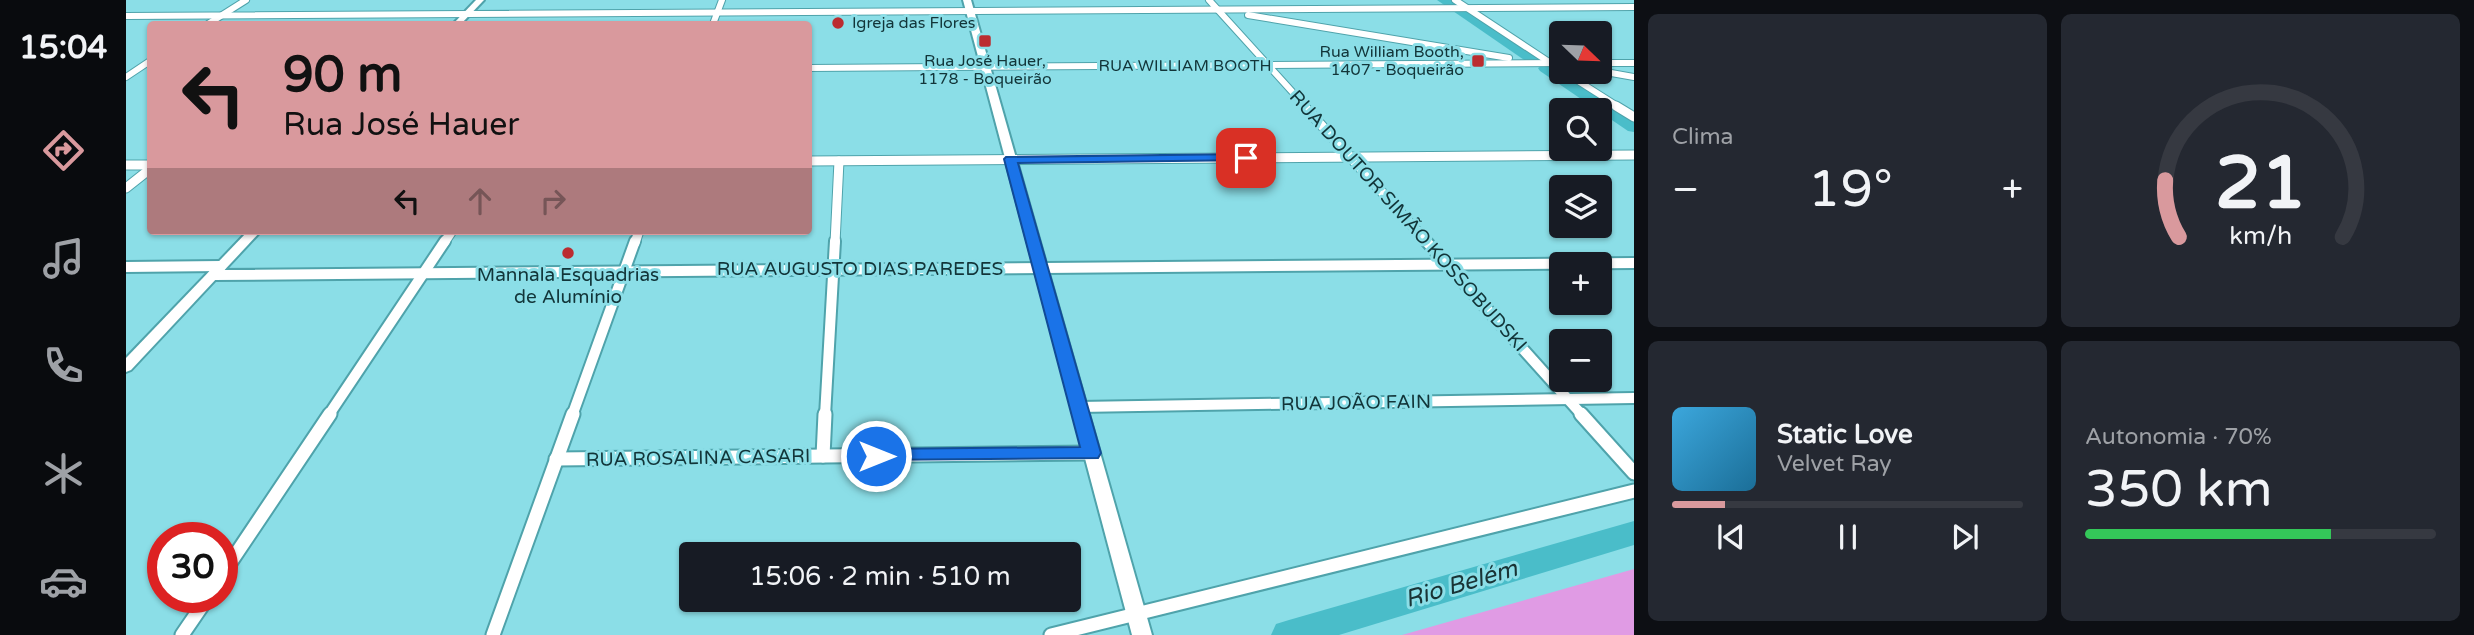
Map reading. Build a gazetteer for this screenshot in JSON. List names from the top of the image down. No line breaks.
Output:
{"streets":{"street":["RUA WILLIAM BOOTH","RUA DOUTOR SIMÃO KOSSOBUDSKI","RUA AUGUSTO DIAS PAREDES","RUA JOÃO FAIN","RUA ROSALINA CASARI"]},"crossings":[["RUA WILLIAM BOOTH","RUA DOUTOR SIMÃO KOSSOBUDSKI"],["RUA DOUTOR SIMÃO KOSSOBUDSKI","RUA AUGUSTO DIAS PAREDES"],["RUA DOUTOR SIMÃO KOSSOBUDSKI","RUA JOÃO FAIN"]],"water":["Rio Belém"],"places":{"other":["Igreja das Flores","Mannala Esquadrias de Alumínio"],"transit":["Rua José Hauer, 1178 - Boqueirão","Rua William Booth, 1407 - Boqueirão"]},"north":"bottom right","page":{"tabs":"15:04","tile":["Clima",["Autonomia · 70%","350 km"]],"map_buttons":["+","−"],"turn":["90 m","Rua José Hauer"],"heat":["−","19°","+"],"song":["Static Love","Velvet Ray"],"limit":"30","trip":"15:06 · 2 min · 510 m","gauge":["21","km/h"]}}
